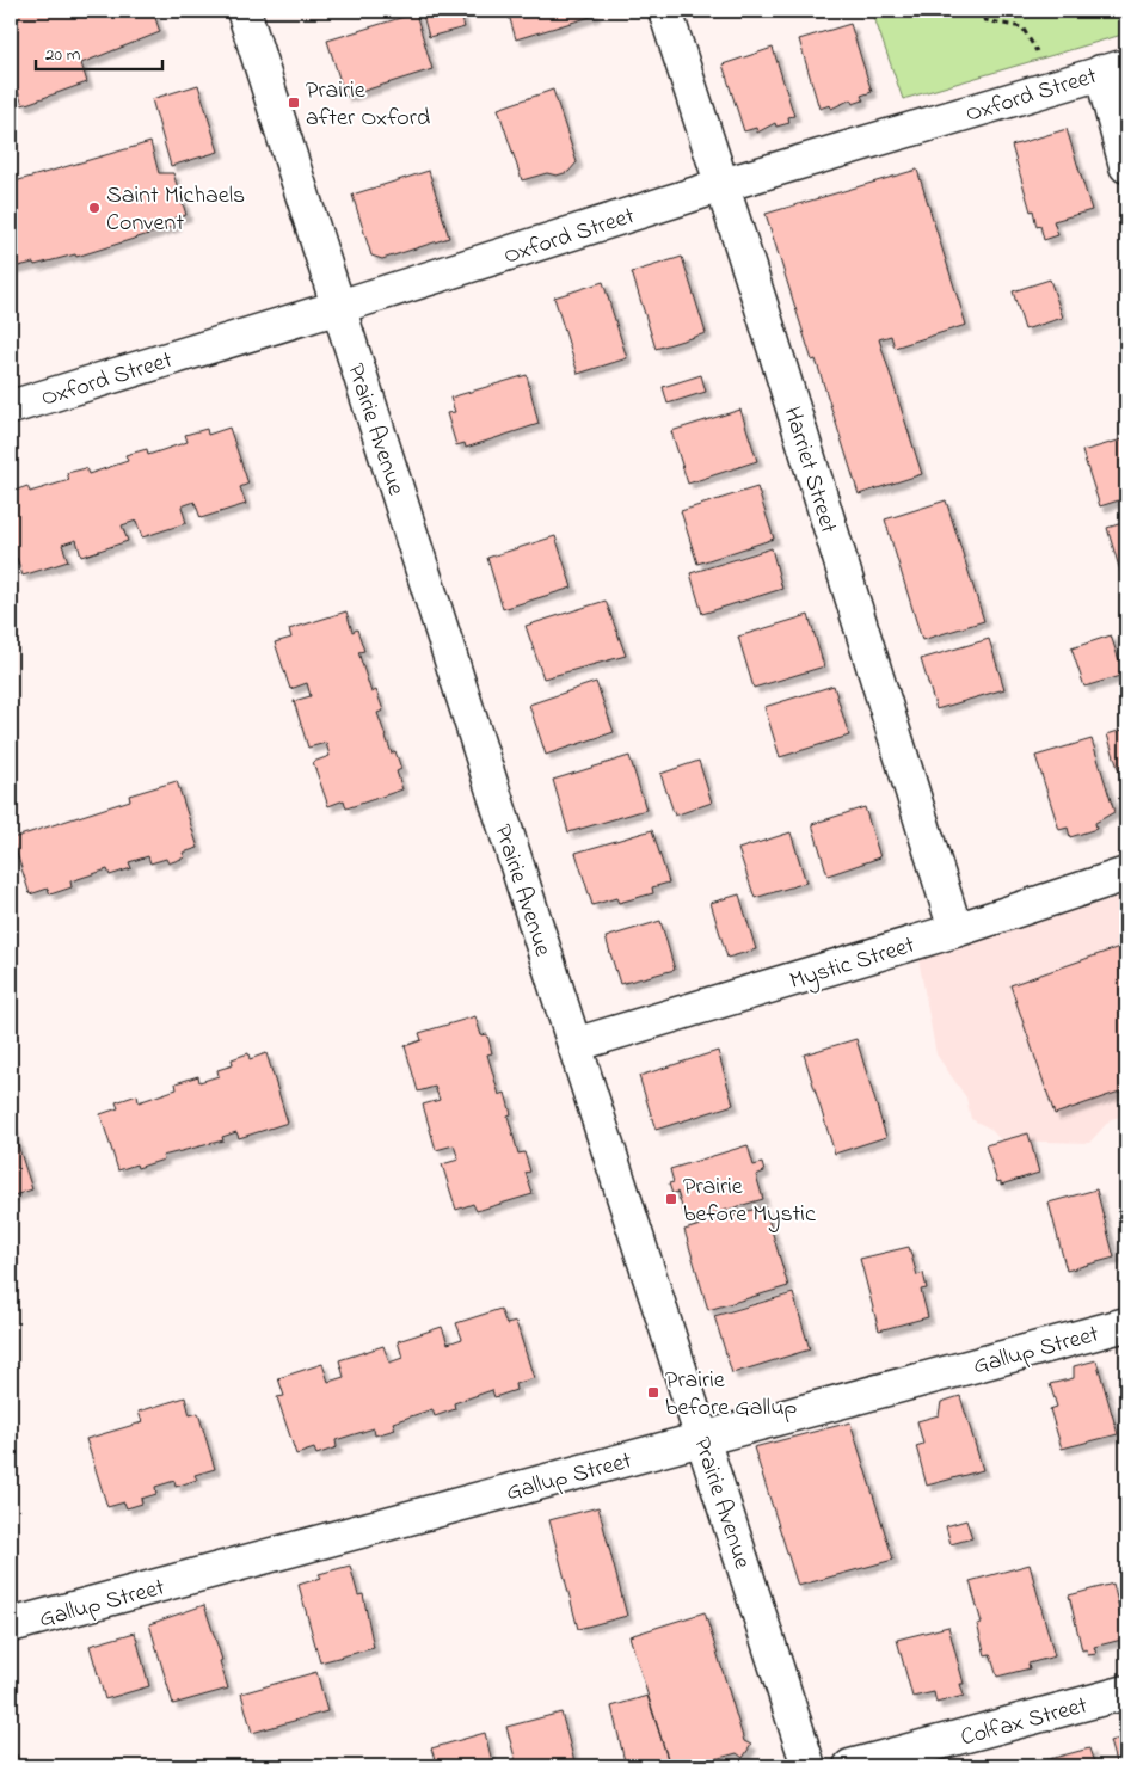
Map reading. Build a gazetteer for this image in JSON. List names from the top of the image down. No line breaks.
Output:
{"streets":{"street":["Oxford Street","Prairie Avenue","Harriet Street","Mystic Street","Gallup Street","Colfax Street"]},"crossings":[["Oxford Street","Prairie Avenue"],["Oxford Street","Harriet Street"],["Prairie Avenue","Mystic Street"],["Prairie Avenue","Gallup Street"],["Harriet Street","Mystic Street"]],"places":{"transit":["Prairie after Oxford","Prairie before Mystic","Prairie before Gallup"],"other":["Saint Michaels Convent"]},"scale_bar":"20 m"}
